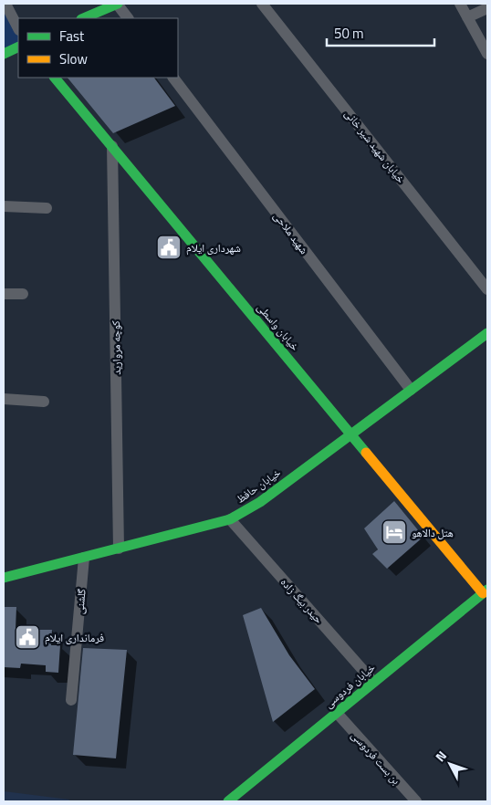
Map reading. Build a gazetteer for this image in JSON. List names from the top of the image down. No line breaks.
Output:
{"streets":{"street":["خیابان شهید شیر خانی","شهید ملاحی","خیابان واسطی","کوچه مروارید","خیابان حافظ","حیدر بیگ زاده","گلشنی","خیابان فردوسی","بن بست فردوسی"]},"crossings":[["شهید ملاحی","خیابان حافظ"],["خیابان واسطی","کوچه مروارید"],["خیابان واسطی","خیابان حافظ"],["خیابان واسطی","خیابان فردوسی"],["کوچه مروارید","خیابان حافظ"],["خیابان حافظ","حیدر بیگ زاده"],["خیابان حافظ","گلشنی"],["حیدر بیگ زاده","خیابان فردوسی"],["خیابان فردوسی","بن بست فردوسی"]],"places":{"public building":["شهرداری ایلام","فرمانداری ایلام"],"hotel":["هتل دالاهو"]},"legend":["Fast","Slow"],"scale_bar":"50 m","north":"top left"}
